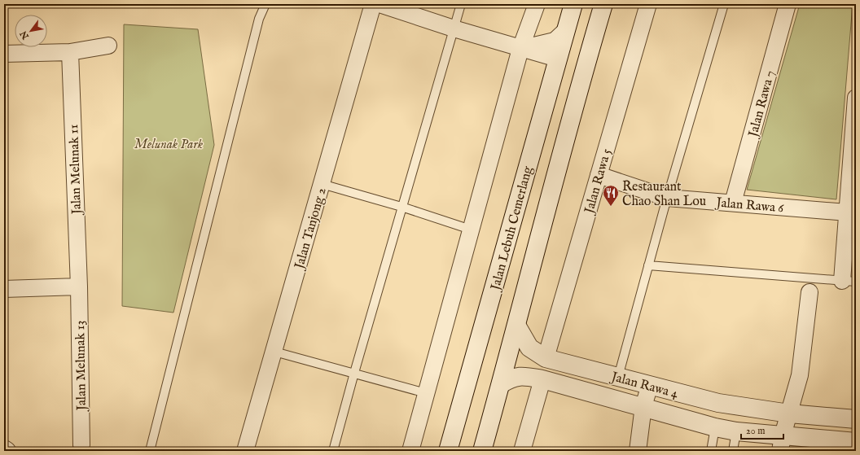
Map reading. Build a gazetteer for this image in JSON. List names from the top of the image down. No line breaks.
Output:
{"streets":{"main road":["Jalan Lebuh Cemerlang","Jalan Rawa 4"],"street":["Jalan Rawa 7","Jalan Melunak 11","Jalan Rawa 5","Jalan Rawa 6","Jalan Tanjong 2","Jalan Melunak 13"]},"crossings":[["Jalan Rawa 7","Jalan Rawa 6"],["Jalan Melunak 11","Jalan Melunak 13"],["Jalan Rawa 5","Jalan Rawa 6"],["Jalan Rawa 5","Jalan Rawa 4"]],"parks":["Melunak Park"],"places":{"restaurant":["Restaurant Chao Shan Lou"]},"scale_bar":"20 m","north":"bottom left"}
